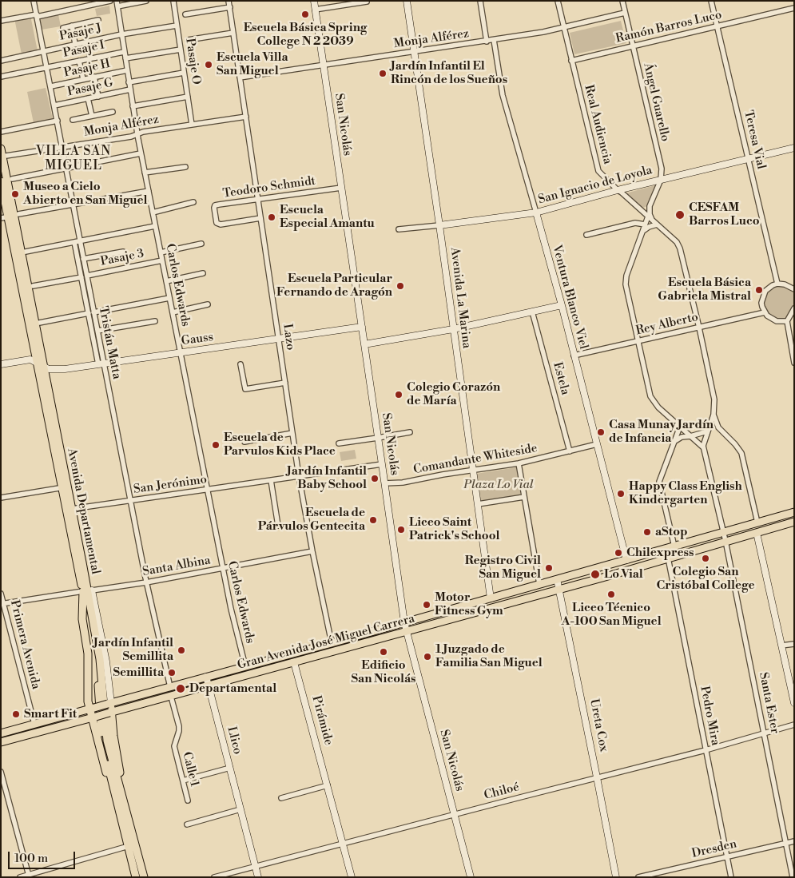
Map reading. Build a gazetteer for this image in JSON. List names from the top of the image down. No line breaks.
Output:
{"streets":{"main road":["Avenida Departamental","Gran Avenida José Miguel Carrera"],"street":["Ramón Barros Luco","Pasaje J","Monja Alférez","Pasaje I","Pasaje O","Pasaje H","Pasaje G","Ángel Guarello","San Nicolás","Real Audiencia","Teresa Vial","San Ignacio de Loyola","Teodoro Schmidt","Pasaje 3","Carlos Edwards","Ventura Blanco Viel","Avenida La Marina","Rey Alberto","Lazo","Gauss","Tristán Matta","Estela","Comandante Whiteside","San Jerónimo","Santa Albina","Primera Avenida","Santa Ester","Pedro Mira","Pirámide","Ureta Cox","Llico","Calle 1","Chiloé","Dresden"]},"crossings":[["Ramón Barros Luco","Ángel Guarello"],["Ramón Barros Luco","Real Audiencia"],["Ramón Barros Luco","Teresa Vial"],["Pasaje J","Pasaje O"],["Pasaje J","Carlos Edwards"],["Pasaje J","Tristán Matta"],["Monja Alférez","Pasaje O"],["Monja Alférez","Ángel Guarello"],["Monja Alférez","San Nicolás"],["Monja Alférez","Real Audiencia"],["Monja Alférez","Carlos Edwards"],["Monja Alférez","Ventura Blanco Viel"],["Monja Alférez","Avenida La Marina"],["Monja Alférez","Lazo"],["Monja Alférez","Tristán Matta"],["Monja Alférez","Avenida Departamental"],["Pasaje I","Carlos Edwards"],["Pasaje I","Tristán Matta"],["Pasaje H","Carlos Edwards"],["Pasaje H","Tristán Matta"],["Pasaje G","Carlos Edwards"],["Pasaje G","Tristán Matta"],["Ángel Guarello","San Ignacio de Loyola"],["San Nicolás","Teodoro Schmidt"],["San Nicolás","Gauss"],["San Nicolás","Comandante Whiteside"],["San Nicolás","San Jerónimo"],["San Nicolás","Gran Avenida José Miguel Carrera"],["San Nicolás","Chiloé"],["Real Audiencia","San Ignacio de Loyola"],["Teresa Vial","San Ignacio de Loyola"],["San Ignacio de Loyola","Ventura Blanco Viel"],["San Ignacio de Loyola","Avenida La Marina"],["Teodoro Schmidt","Lazo"],["Pasaje 3","Carlos Edwards"],["Pasaje 3","Tristán Matta"],["Carlos Edwards","Gauss"],["Carlos Edwards","San Jerónimo"],["Carlos Edwards","Santa Albina"],["Carlos Edwards","Gran Avenida José Miguel Carrera"],["Ventura Blanco Viel","Rey Alberto"],["Ventura Blanco Viel","Comandante Whiteside"],["Ventura Blanco Viel","Gran Avenida José Miguel Carrera"],["Avenida La Marina","Comandante Whiteside"],["Avenida La Marina","Gran Avenida José Miguel Carrera"],["Lazo","Gauss"],["Lazo","San Jerónimo"],["Lazo","Santa Albina"],["Lazo","Gran Avenida José Miguel Carrera"],["Gauss","Tristán Matta"],["Gauss","Avenida Departamental"],["Tristán Matta","San Jerónimo"],["Tristán Matta","Santa Albina"],["Tristán Matta","Gran Avenida José Miguel Carrera"],["Estela","Comandante Whiteside"],["San Jerónimo","Avenida Departamental"],["Avenida Departamental","Santa Albina"],["Avenida Departamental","Gran Avenida José Miguel Carrera"],["Gran Avenida José Miguel Carrera","Primera Avenida"],["Gran Avenida José Miguel Carrera","Santa Ester"],["Gran Avenida José Miguel Carrera","Pedro Mira"],["Gran Avenida José Miguel Carrera","Pirámide"],["Gran Avenida José Miguel Carrera","Ureta Cox"],["Gran Avenida José Miguel Carrera","Llico"],["Gran Avenida José Miguel Carrera","Calle 1"],["Santa Ester","Chiloé"],["Santa Ester","Dresden"],["Pedro Mira","Chiloé"],["Pedro Mira","Dresden"],["Pirámide","Chiloé"],["Ureta Cox","Chiloé"],["Llico","Chiloé"]],"districts":["VILLA SAN MIGUEL"],"parks":["Plaza Lo Vial"],"places":["Escuela Básica Spring College N 2 2039","Escuela Villa San Miguel","Jardín Infantil El Rincón de los Sueños","Museo a Cielo Abierto en San Miguel","CESFAM Barros Luco","Escuela Especial Amantu","Escuela Particular Fernando de Aragón","Escuela Básica Gabriela Mistral","Colegio Corazón de María","Casa Munay Jardín de Infancia","Escuela de Parvulos Kids Place","Jardín Infantil Baby School","Happy Class English Kindergarten","Escuela de Párvulos Gentecita","Liceo Saint Patrick's School","aStop","Chilexpress","Colegio San Cristóbal College","Registro Civil San Miguel","Lo Vial","Liceo Técnico A-100 San Miguel","Motor Fitness Gym","Jardín Infantil Semillita","Edificio San Nicolás","1 Juzgado de Familia San Miguel","Semillita","Departamental","Smart Fit"],"scale_bar":"100 m"}
